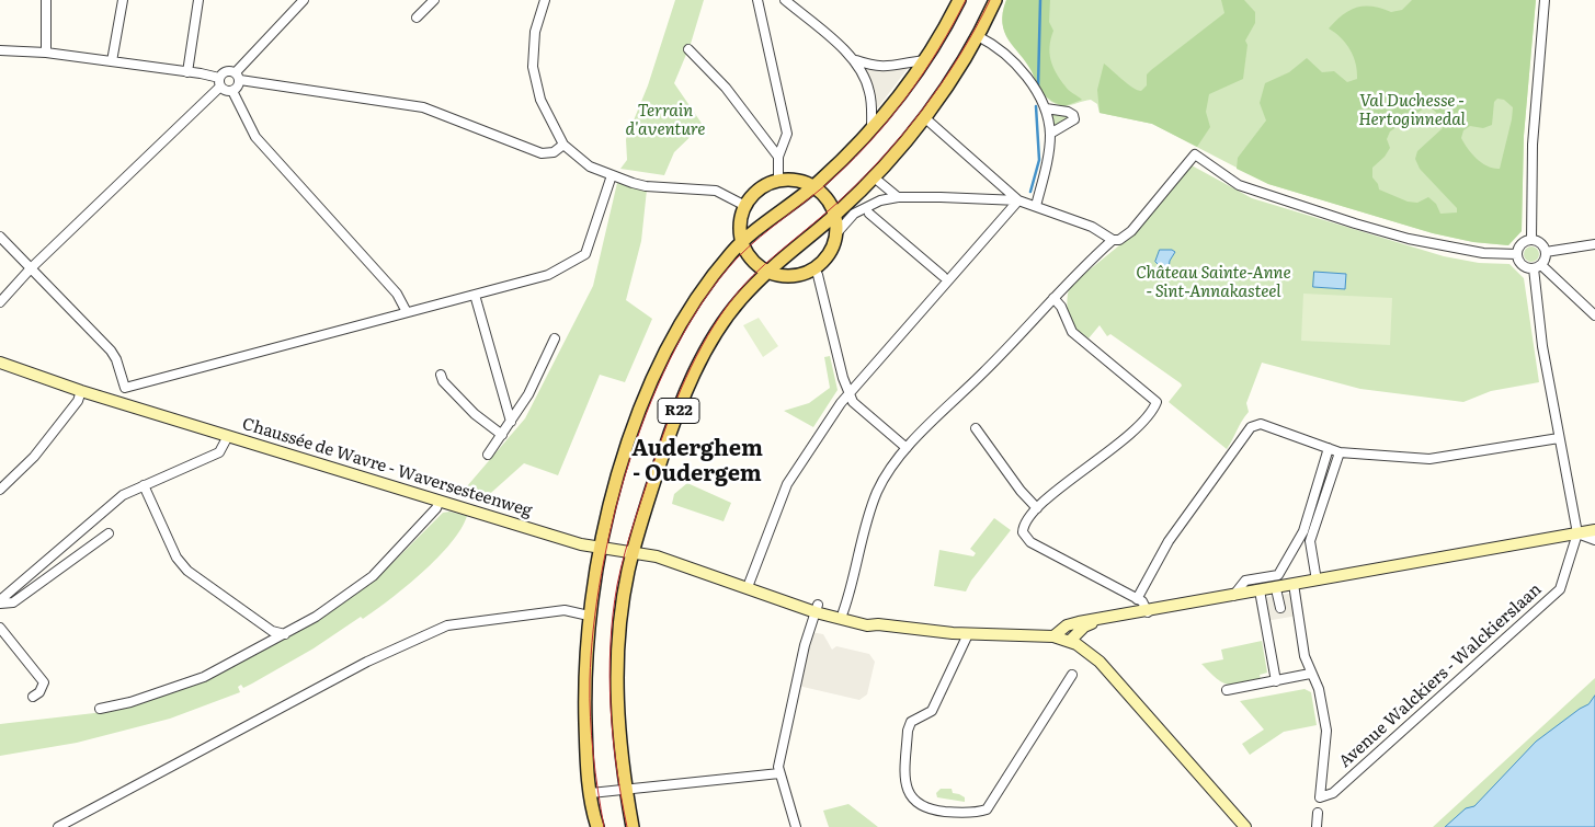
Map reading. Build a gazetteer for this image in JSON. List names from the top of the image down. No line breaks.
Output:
{"streets":{"main road":["R22","Chaussée de Wavre - Waversesteenweg"],"street":["Avenue Walckiers - Walckierslaan"]},"crossings":[["R22","Chaussée de Wavre - Waversesteenweg"]],"districts":["Auderghem - Oudergem"],"parks":["Val Duchesse - Hertoginnedal","Terrain d'aventure","Château Sainte-Anne - Sint-Annakasteel"]}
